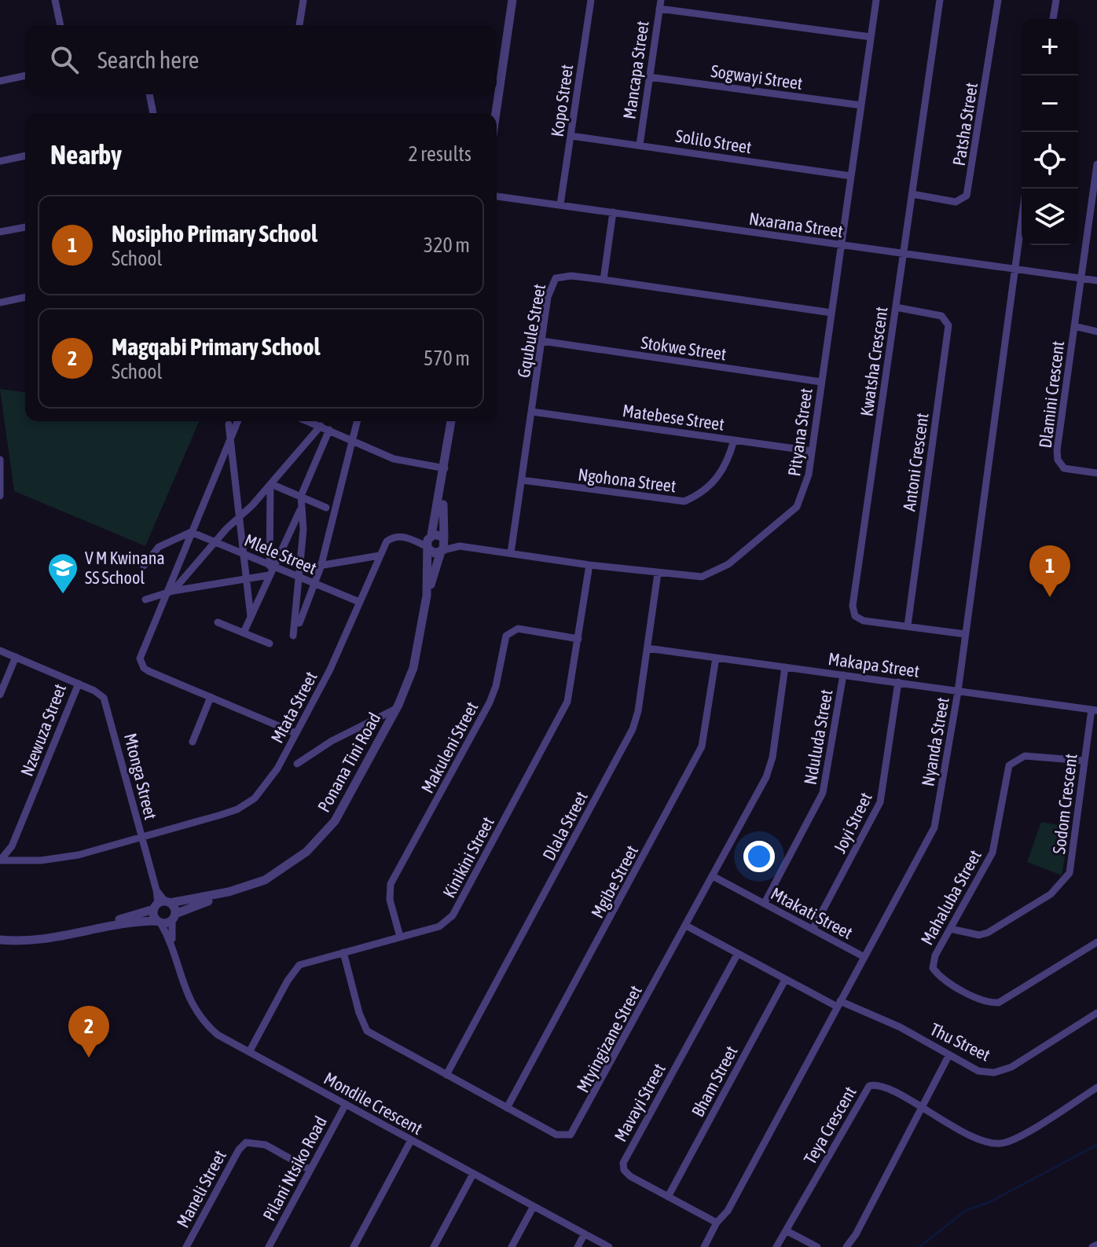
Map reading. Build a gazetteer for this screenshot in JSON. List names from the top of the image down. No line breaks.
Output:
{"streets":{"street":["Mancapa Street","Sogwayi Street","Kopo Street","Patsha Street","Solilo Street","Nxarana Street","Gqubule Street","Stokwe Street","Kwatsha Crescent","Dlamini Crescent","Matebese Street","Pityana Street","Antoni Crescent","Ngohona Street","Mlele Street","Makapa Street","Mtata Street","Nzewuza Street","Nduluda Street","Nyanda Street","Makuleni Street","Ponana Tini Road","Mtonga Street","Sodom Crescent","Joyi Street","Dlala Street","Kinikini Street","Mgibe Street","Mahaluba Street","Mtakati Street","Mtyingizane Street","Thu Street","Bham Street","Mavayi Street","Mondile Crescent","Teya Crescent","Pilani Ntsiko Road","Maneli Street"]},"crossings":[["Mancapa Street","Sogwayi Street"],["Mancapa Street","Solilo Street"],["Sogwayi Street","Pityana Street"],["Kopo Street","Solilo Street"],["Kopo Street","Nxarana Street"],["Patsha Street","Kwatsha Crescent"],["Solilo Street","Pityana Street"],["Nxarana Street","Kwatsha Crescent"],["Nxarana Street","Dlamini Crescent"],["Nxarana Street","Pityana Street"],["Nxarana Street","Nyanda Street"],["Gqubule Street","Stokwe Street"],["Gqubule Street","Matebese Street"],["Gqubule Street","Pityana Street"],["Gqubule Street","Ngohona Street"],["Stokwe Street","Pityana Street"],["Kwatsha Crescent","Antoni Crescent"],["Kwatsha Crescent","Nyanda Street"],["Matebese Street","Pityana Street"],["Matebese Street","Ngohona Street"],["Pityana Street","Mtata Street"],["Pityana Street","Ponana Tini Road"],["Pityana Street","Dlala Street"],["Pityana Street","Kinikini Street"],["Mlele Street","Mtata Street"],["Makapa Street","Nduluda Street"],["Makapa Street","Nyanda Street"],["Makapa Street","Sodom Crescent"],["Makapa Street","Joyi Street"],["Makapa Street","Dlala Street"],["Makapa Street","Mgibe Street"],["Makapa Street","Mtyingizane Street"],["Mtata Street","Nzewuza Street"],["Mtata Street","Ponana Tini Road"],["Mtata Street","Mtonga Street"],["Nzewuza Street","Mtonga Street"],["Nduluda Street","Mtakati Street"],["Nyanda Street","Mtakati Street"],["Nyanda Street","Thu Street"],["Nyanda Street","Mavayi Street"],["Makuleni Street","Kinikini Street"],["Ponana Tini Road","Mtonga Street"],["Ponana Tini Road","Mondile Crescent"],["Sodom Crescent","Mahaluba Street"],["Joyi Street","Mtakati Street"],["Dlala Street","Mtyingizane Street"],["Kinikini Street","Mtyingizane Street"],["Kinikini Street","Mondile Crescent"],["Mgibe Street","Mtyingizane Street"],["Mtakati Street","Mtyingizane Street"],["Mtyingizane Street","Thu Street"],["Thu Street","Bham Street"],["Thu Street","Mavayi Street"],["Bham Street","Mavayi Street"],["Mondile Crescent","Pilani Ntsiko Road"],["Pilani Ntsiko Road","Maneli Street"]],"places":{"school or university":["V M Kwinana SS School"]},"page":{"map_buttons":["+","−"],"search":"Search here","heading":["Nearby","2 results"],"list":[{"mark":"1","name":"Nosipho Primary School","note":"School","value":"320 m"},{"mark":"2","name":"Magqabi Primary School","note":"School","value":"570 m"}],"pins":["1","2"]}}
